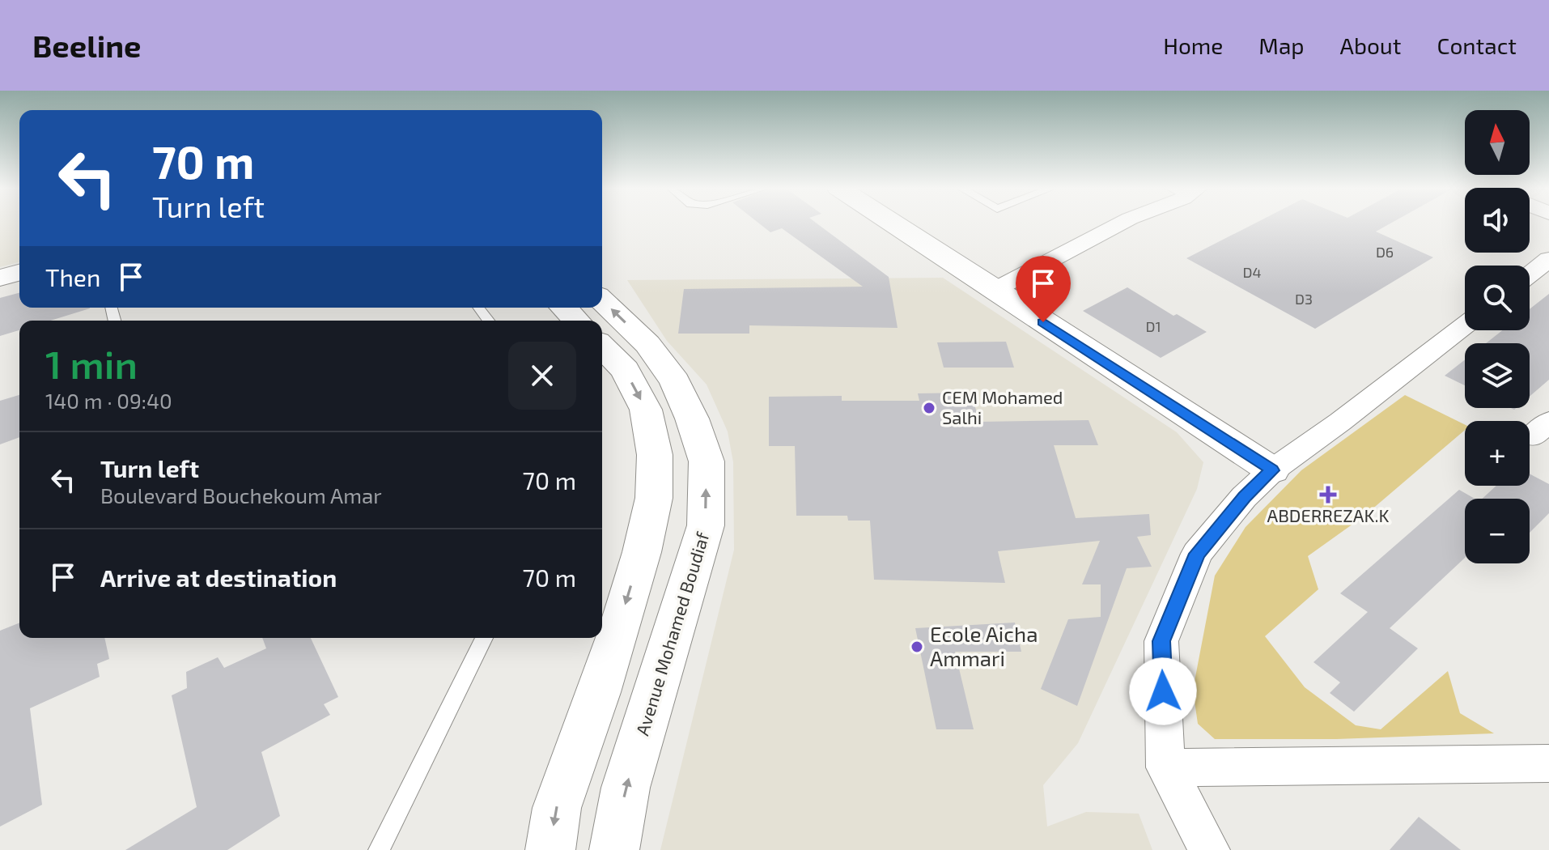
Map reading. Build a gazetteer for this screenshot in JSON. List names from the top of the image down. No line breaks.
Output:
{"streets":{"main road":["Avenue Mohamed Boudiaf"]},"places":{"other":["CEM Mohamed Salhi","Ecole Aicha Ammari"],"health":["ABDERREZAK.K"]},"house_numbers":["D6","D4","D3","D1"],"north":"top","page":{"header":"Beeline","nav":["Home","Map","About","Contact"],"map_buttons":["+","−"],"turn":["70 m","Turn left"],"then":"Then","heading":["1 min","140 m · 09:40"],"list":[{"name":"Turn left","note":"Boulevard Bouchekoum Amar","value":"70 m"},{"name":"Arrive at destination","value":"70 m"}]}}
